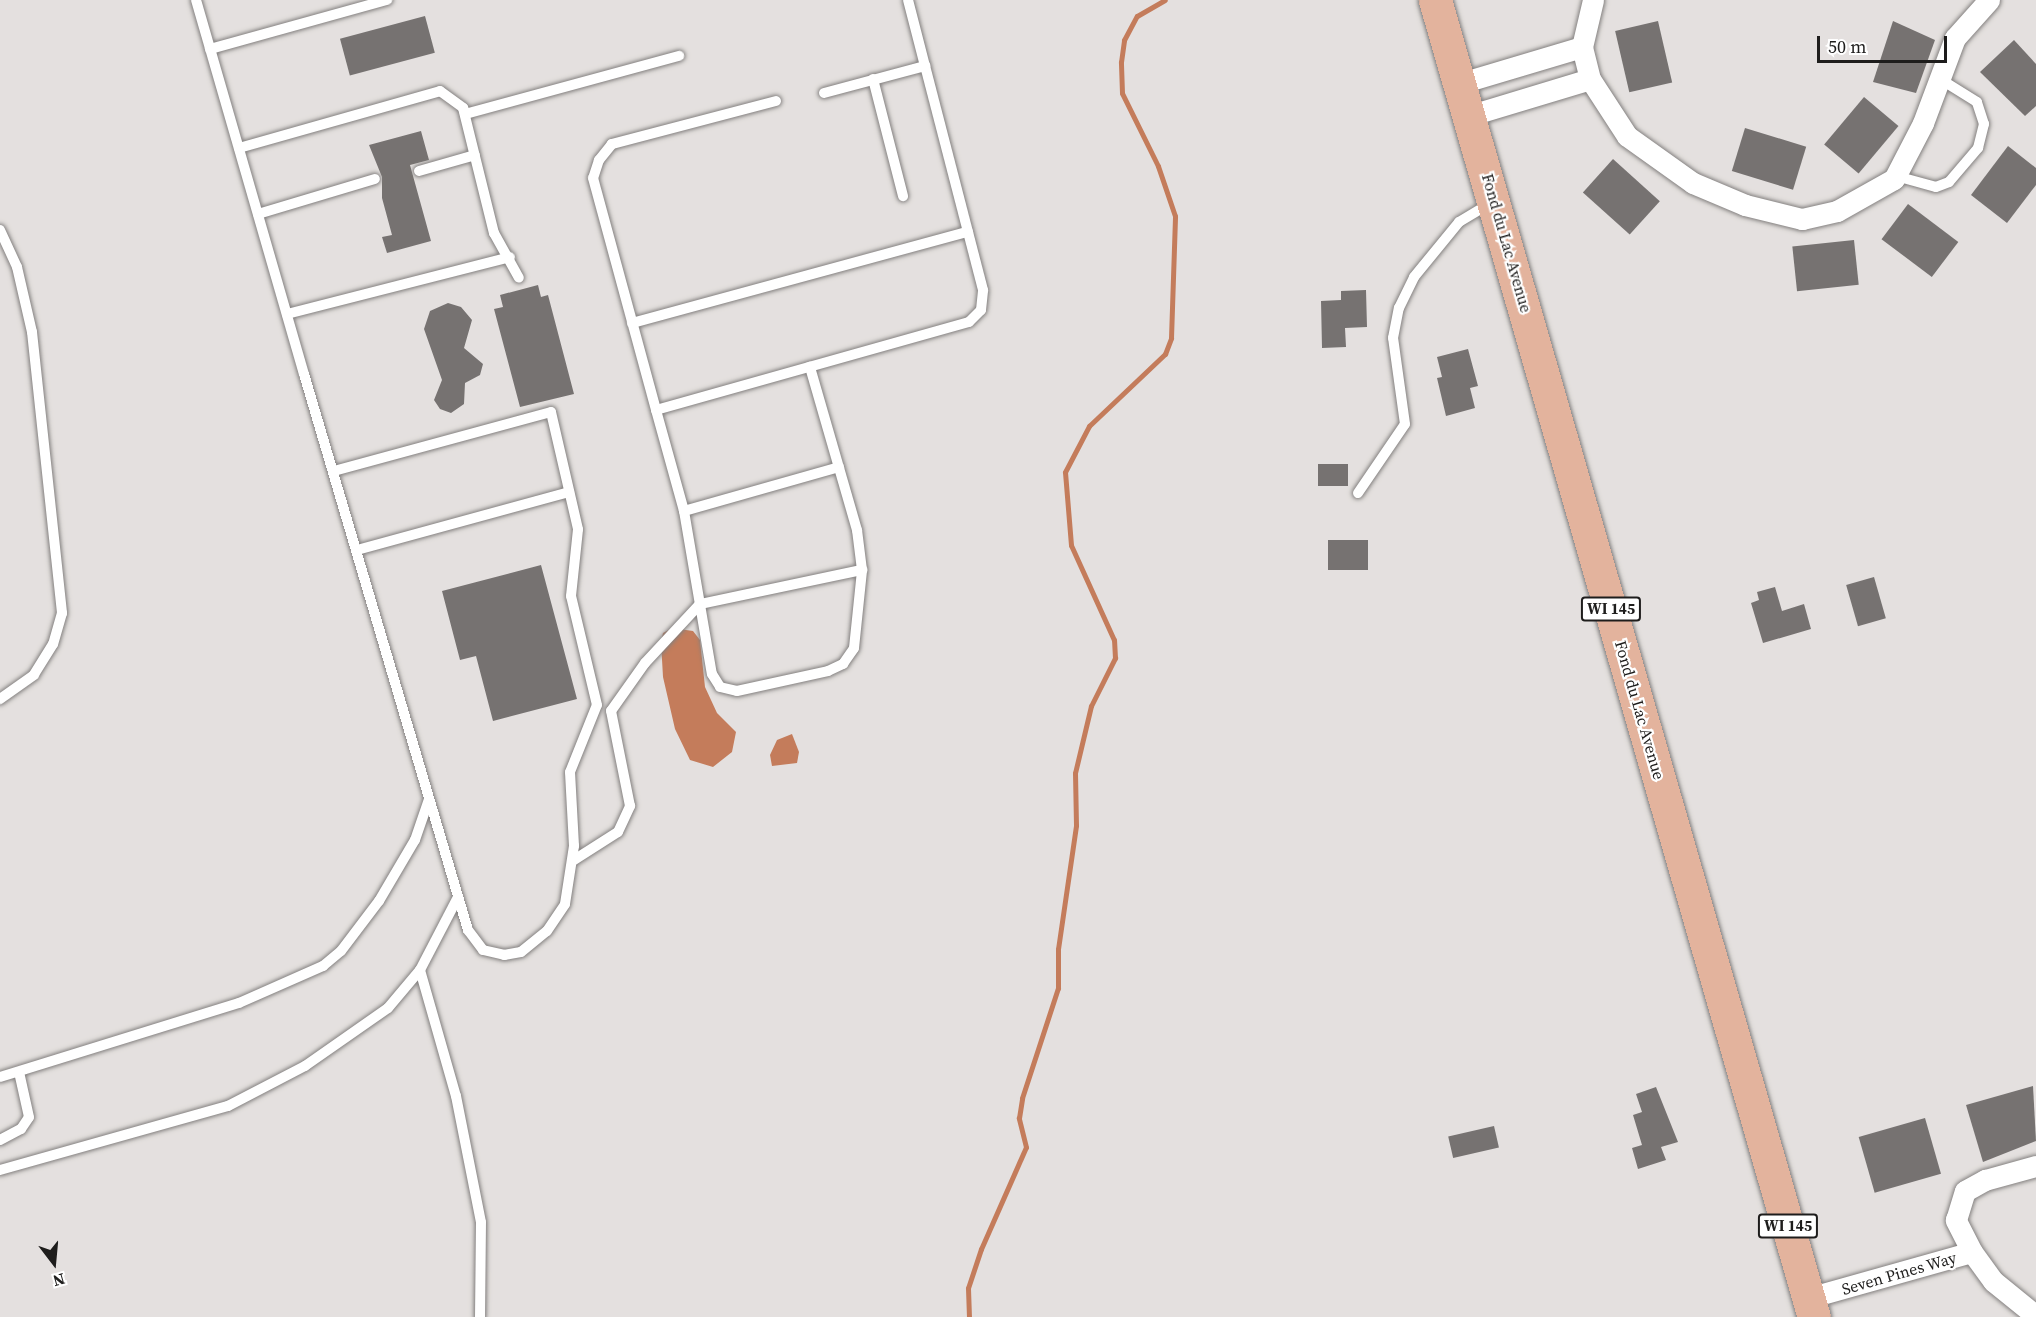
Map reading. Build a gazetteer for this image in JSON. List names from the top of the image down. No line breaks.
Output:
{"streets":{"main road":["Fond du Lac Avenue","WI 145"],"street":["Seven Pines Way"]},"crossings":[["Fond du Lac Avenue","Seven Pines Way"]],"scale_bar":"50 m","north":"bottom"}
